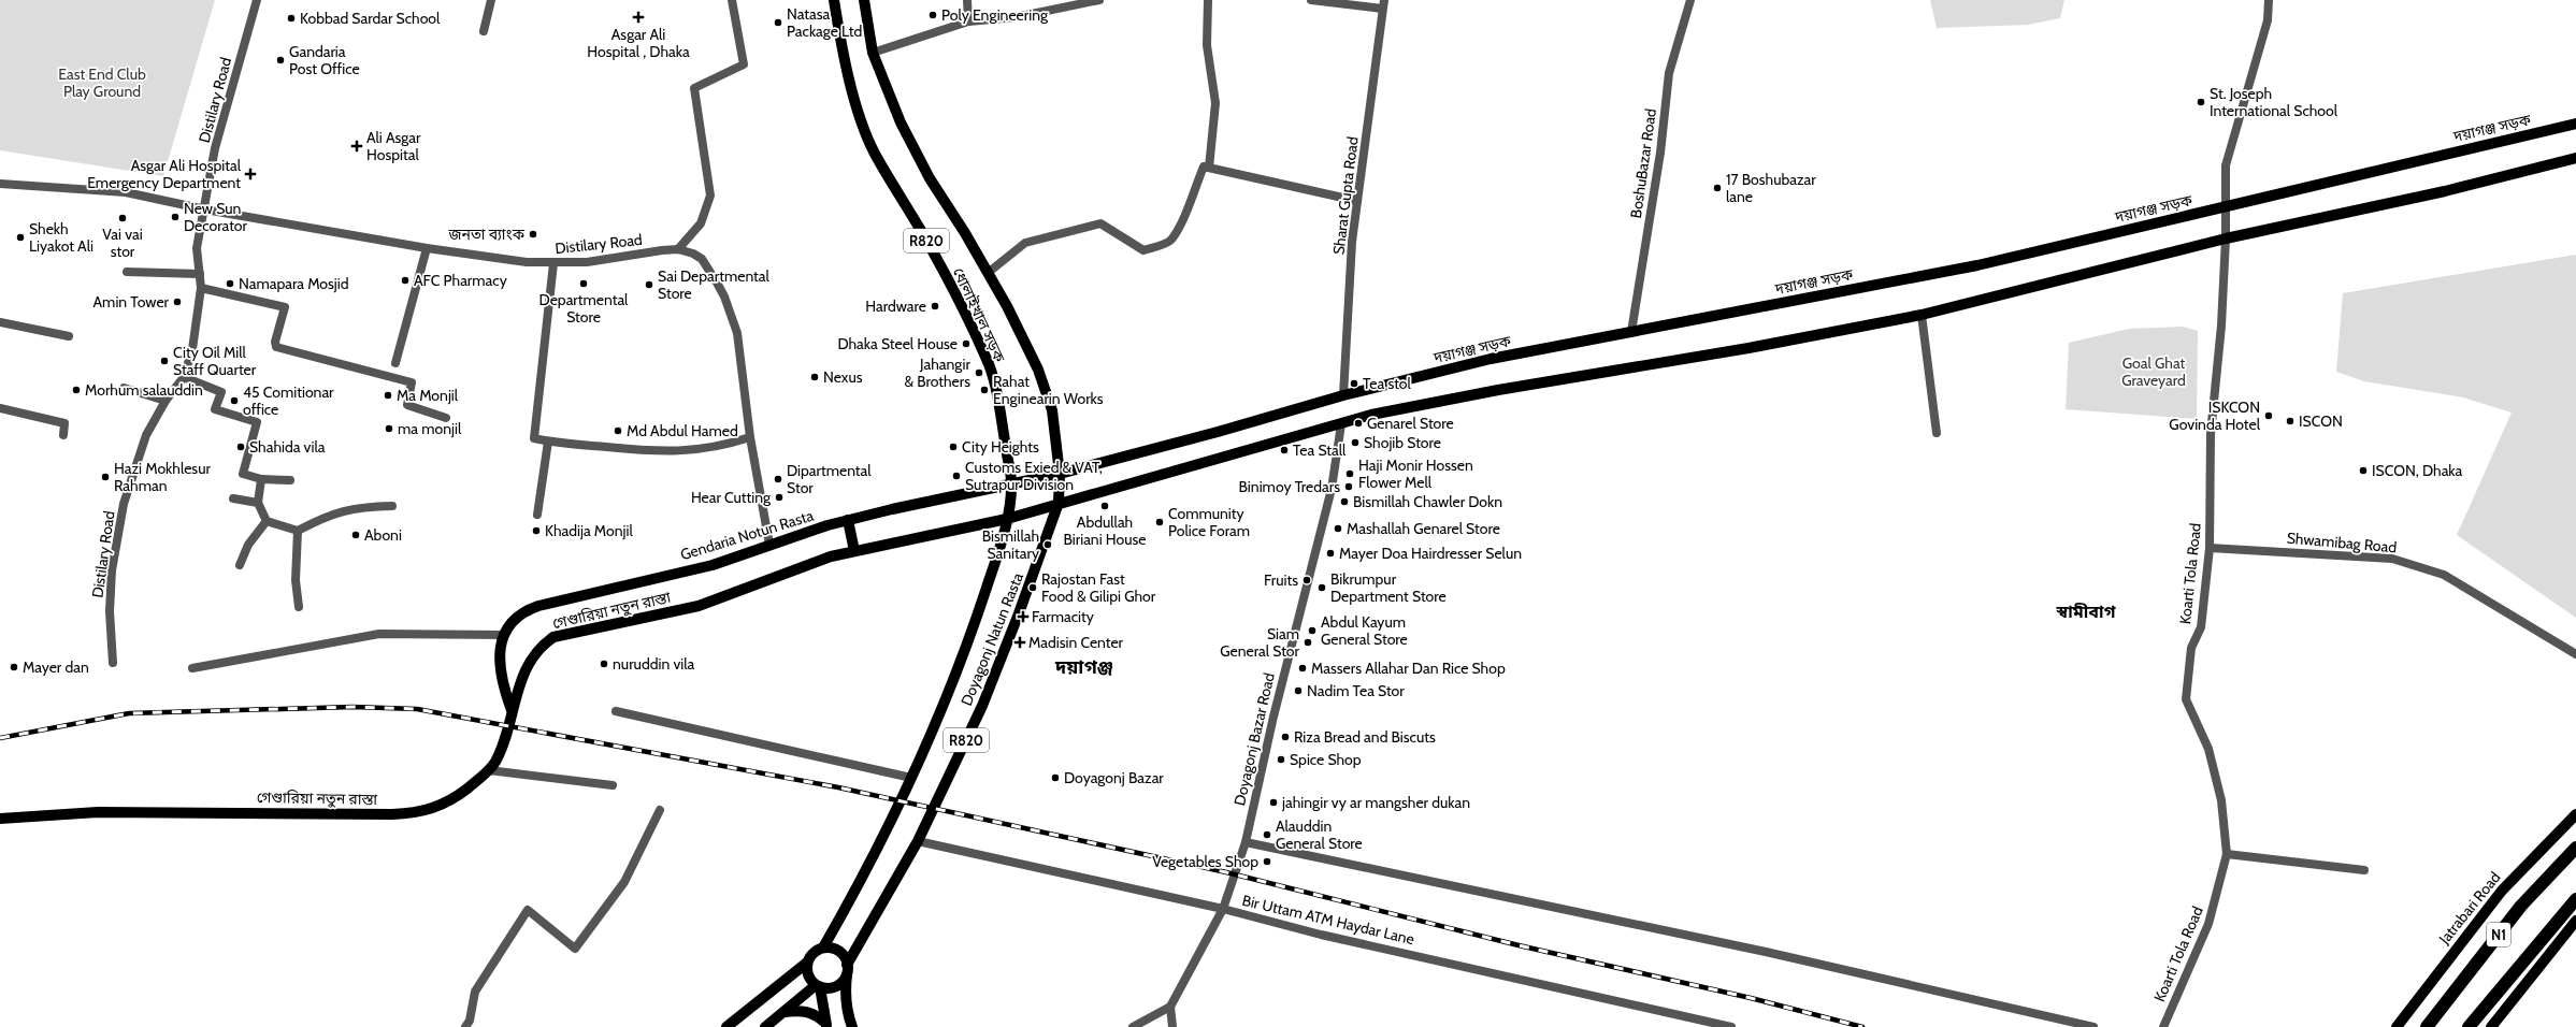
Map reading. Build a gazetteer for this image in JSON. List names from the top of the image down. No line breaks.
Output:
{"streets":{"highway":["N1"],"main road":["দয়াগঞ্জ সড়ক","R820","ধোলাইখাল সড়ক","Gendaria Notun Rasta","গেণ্ডারিয়া নতুন রাস্তা","Doyagonj Natun Rasta","Jatrabari Road"],"street":["Distilary Road","BoshuBazar Road","Sharat Gupta Road","Shwamibag Road","Koarti Tola Road","Doyagonj Bazar Road","Bir Uttam ATM Haydar Lane"]},"crossings":[["Distilary Road","Gendaria Notun Rasta"],["দয়াগঞ্জ সড়ক","BoshuBazar Road"],["দয়াগঞ্জ সড়ক","Sharat Gupta Road"],["দয়াগঞ্জ সড়ক","R820"],["দয়াগঞ্জ সড়ক","ধোলাইখাল সড়ক"],["দয়াগঞ্জ সড়ক","Gendaria Notun Rasta"],["দয়াগঞ্জ সড়ক","Koarti Tola Road"],["দয়াগঞ্জ সড়ক","Doyagonj Natun Rasta"],["R820","ধোলাইখাল সড়ক"],["R820","গেণ্ডারিয়া নতুন রাস্তা"],["R820","Doyagonj Natun Rasta"],["ধোলাইখাল সড়ক","Gendaria Notun Rasta"],["ধোলাইখাল সড়ক","Doyagonj Natun Rasta"],["Gendaria Notun Rasta","Doyagonj Natun Rasta"],["Shwamibag Road","Koarti Tola Road"],["গেণ্ডারিয়া নতুন রাস্তা","Doyagonj Natun Rasta"],["Doyagonj Natun Rasta","Bir Uttam ATM Haydar Lane"],["Doyagonj Bazar Road","Bir Uttam ATM Haydar Lane"]],"districts":["স্বামীবাগ","দয়াগঞ্জ"],"parks":["East End Club Play Ground","Goal Ghat Graveyard"],"places":{"other":["Poly Engineering","Kobbad Sardar School","Natasa Package Ltd","Gandaria Post Office","St. Joseph International School","17 Boshubazar lane","New Sun Decorator","Vai vai stor","জনতা ব্যাংক","Shekh Liyakot Ali","AFC Pharmacy","Namapara Mosjid","Departmental Store","Sai Departmental Store","Amin Tower","Hardware","Dhaka Steel House","City Oil Mill Staff Quarter","Jahangir & Brothers","Nexus","Tea stol","Morhum salauddin","Rahat Enginearin Works","Ma Monjil","45 Comitionar office","ISKCON Govinda Hotel","ISCON","Genarel Store","ma monjil","Md Abdul Hamed","Shojib Store","Shahida vila","City Heights","Tea Stall","ISCON, Dhaka","Haji Monir Hossen Flower Mell","Customs Exied & VAT, Sutrapur Division","Hazi Mokhlesur Rahman","Dipartmental Stor","Binimoy Tredars","Hear Cutting","Bismillah Chawler Dokn","Abdullah Biriani House","Community Police Foram","Mashallah Genarel Store","Khadija Monjil","Aboni","Bismillah Sanitary","Mayer Doa Hairdresser Selun","Fruits","Rajostan Fast Food & Gilipi Ghor","Bikrumpur Department Store","Abdul Kayum General Store","Siam General Stor","nuruddin vila","Mayer dan","Massers Allahar Dan Rice Shop","Nadim Tea Stor","Riza Bread and Biscuts","Spice Shop","Doyagonj Bazar","jahingir vy ar mangsher dukan","Alauddin General Store","Vegetables Shop"],"health":["Asgar Ali Hospital , Dhaka","Ali Asgar Hospital","Asgar Ali Hospital Emergency Department","Farmacity","Madisin Center"]}}
